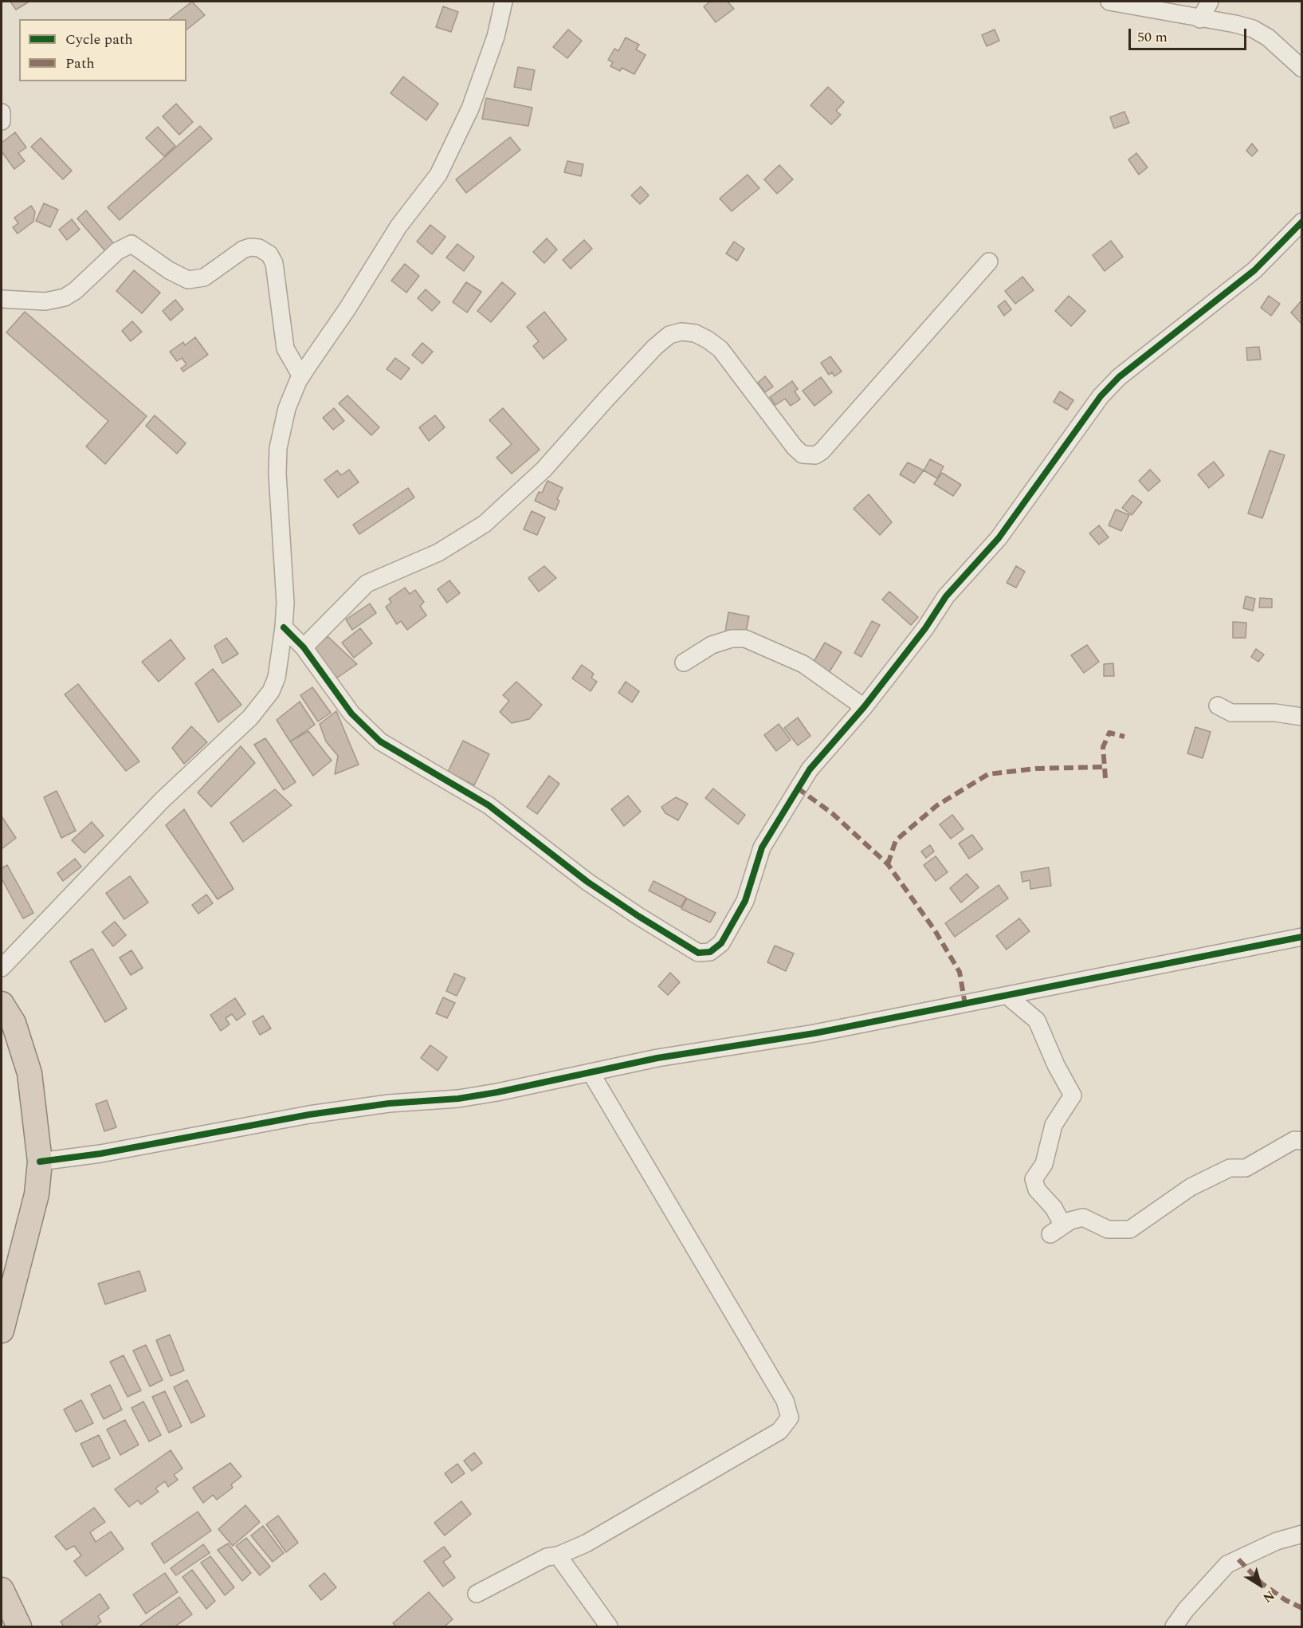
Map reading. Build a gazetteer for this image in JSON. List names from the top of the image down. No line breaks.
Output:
{"legend":["Cycle path","Path"],"scale_bar":"50 m","north":"bottom right"}
